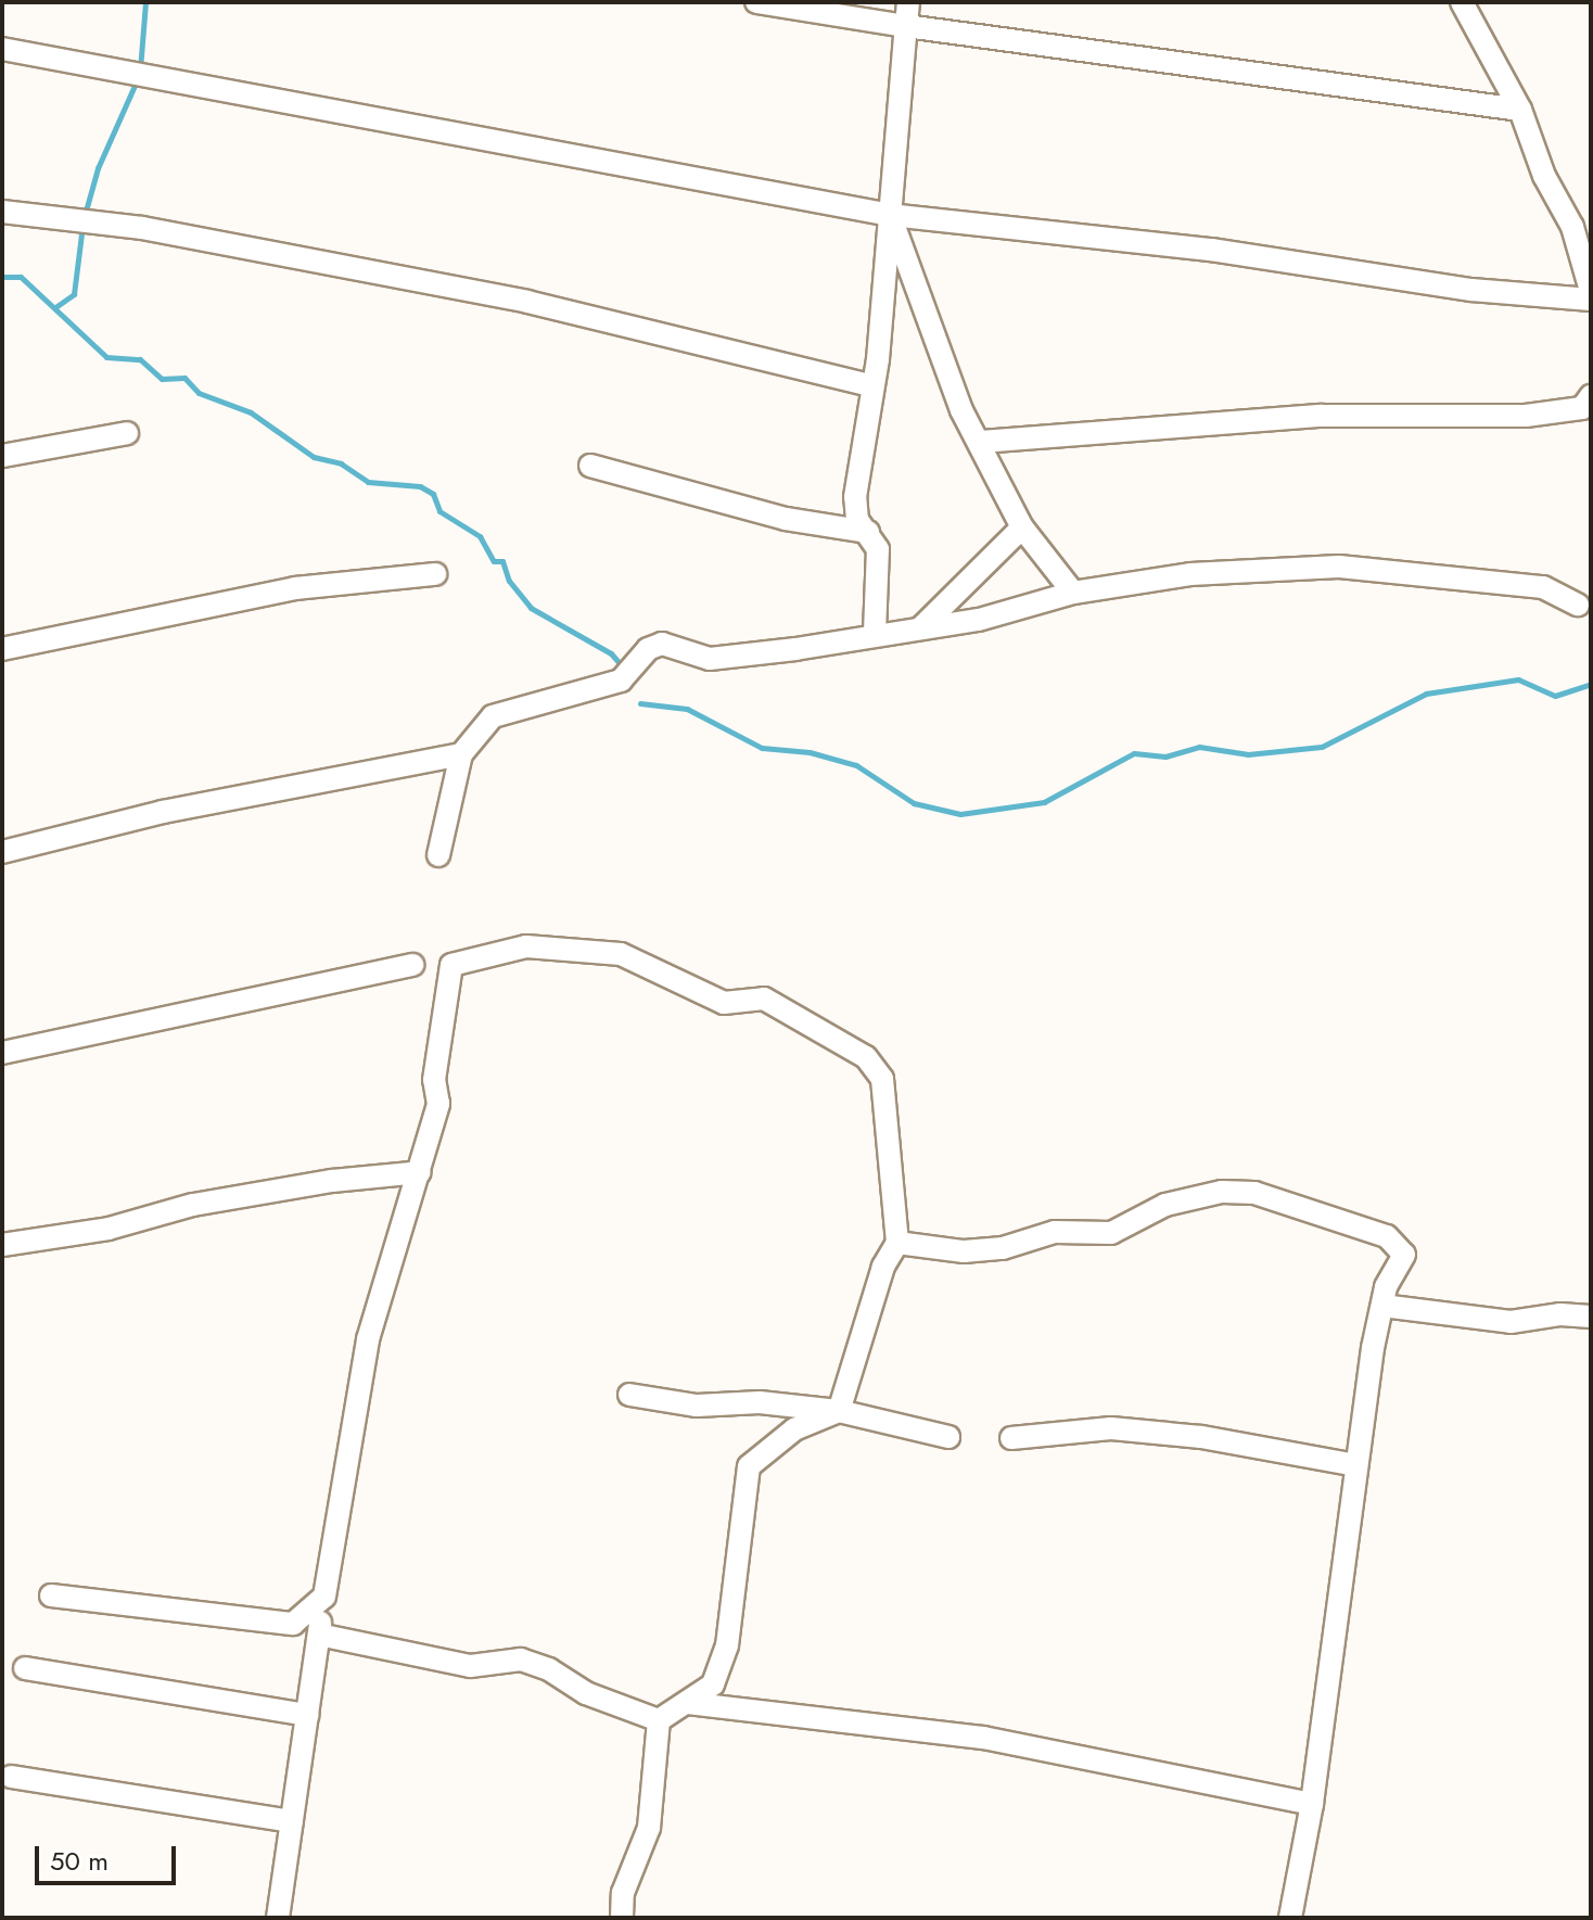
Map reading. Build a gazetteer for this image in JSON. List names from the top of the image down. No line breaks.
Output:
{"scale_bar":"50 m"}
